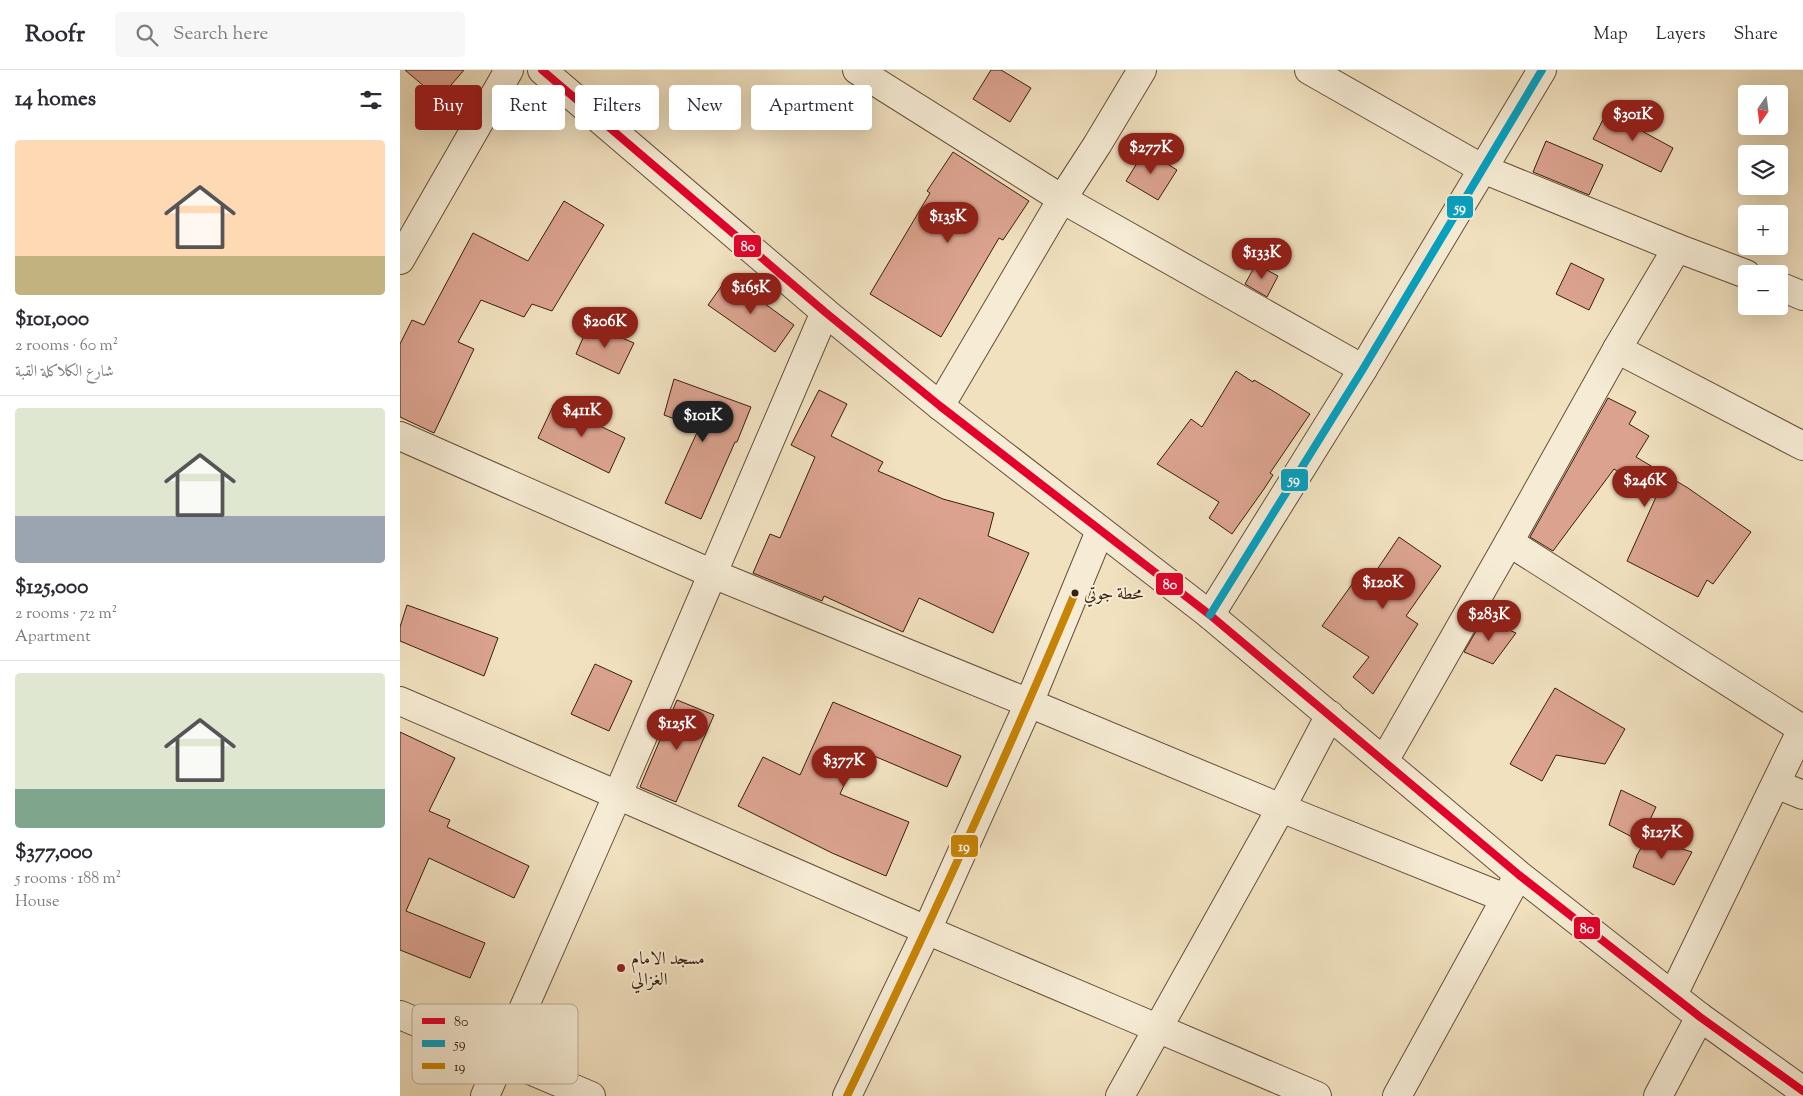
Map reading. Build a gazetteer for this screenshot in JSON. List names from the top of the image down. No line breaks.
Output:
{"places":["محطة جوتي","مسجد الامام الغزالي"],"lines":["transit line 80","transit line 59","transit line 19"],"legend":["80","59","19"],"north":"bottom","page":{"header":"Roofr","search":"Search here","nav":["Map","Layers","Share"],"heading":"14 homes","map_buttons":["+","−"],"chip":["Buy","Rent","Filters","New","Apartment"],"price":["$301K","$277K","$135K","$133K","$165K","$206K","$411K","$101K","$246K","$120K","$283K","$125K","$377K","$127K"],"list":[{"name":"$101,000","note":"2 rooms · 60 m² · شارع الكلاكلة القبة"},{"name":"$125,000","note":"2 rooms · 72 m² · Apartment"},{"name":"$377,000","note":"5 rooms · 188 m² · House"}]}}
